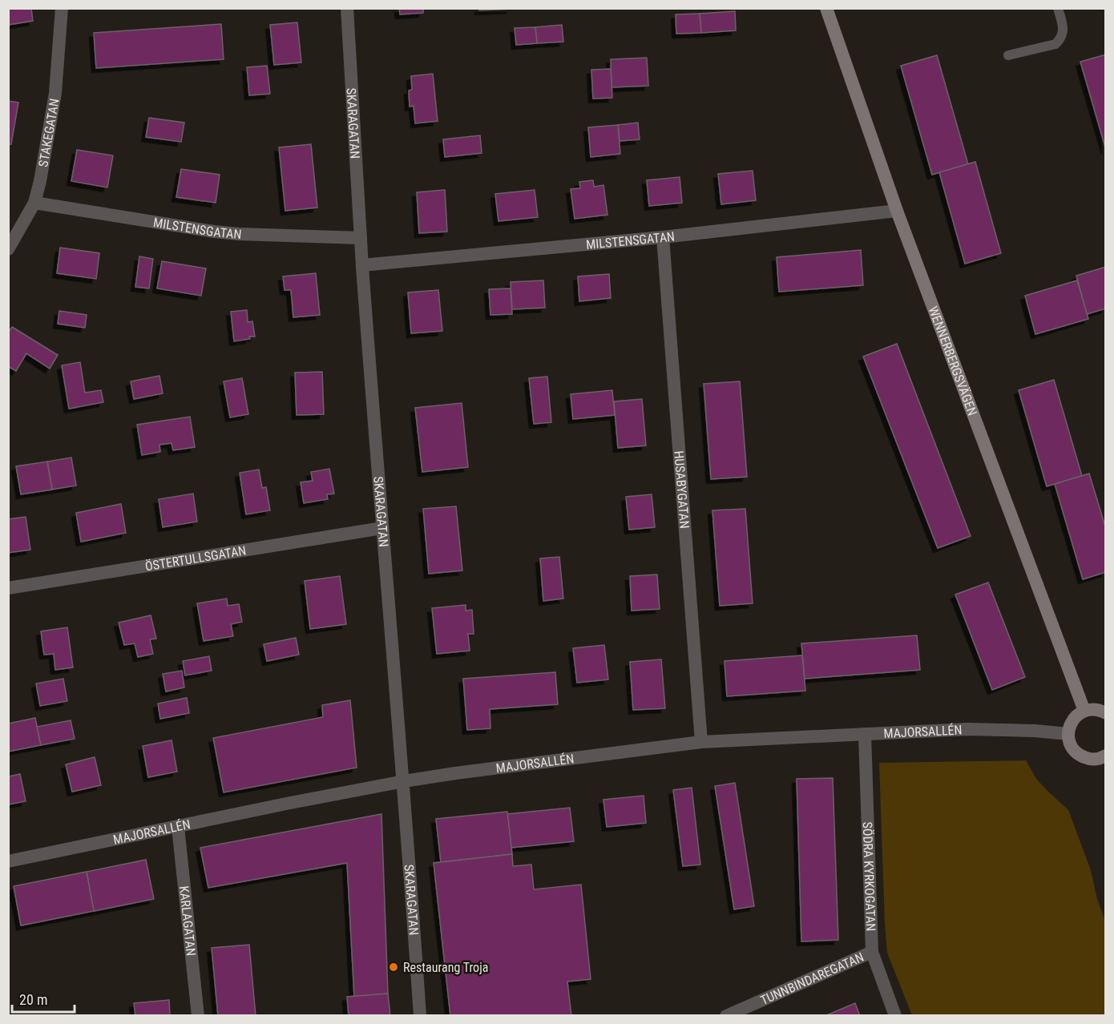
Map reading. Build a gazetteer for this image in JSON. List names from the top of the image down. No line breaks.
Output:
{"streets":{"main road":["WENNERBERGSVÄGEN"],"street":["SKARAGATAN","STAKEGATAN","MILSTENSGATAN","HUSABYGATAN","ÖSTERTULLSGATAN","MAJORSALLÉN","SÖDRA KYRKOGATAN","KARLAGATAN","TUNNBINDAREGATAN"]},"crossings":[["SKARAGATAN","MILSTENSGATAN"],["SKARAGATAN","ÖSTERTULLSGATAN"],["SKARAGATAN","MAJORSALLÉN"],["STAKEGATAN","MILSTENSGATAN"],["MILSTENSGATAN","WENNERBERGSVÄGEN"],["MILSTENSGATAN","HUSABYGATAN"],["HUSABYGATAN","MAJORSALLÉN"],["MAJORSALLÉN","SÖDRA KYRKOGATAN"],["MAJORSALLÉN","KARLAGATAN"],["SÖDRA KYRKOGATAN","TUNNBINDAREGATAN"]],"places":["Restaurang Troja"],"scale_bar":"20 m"}
